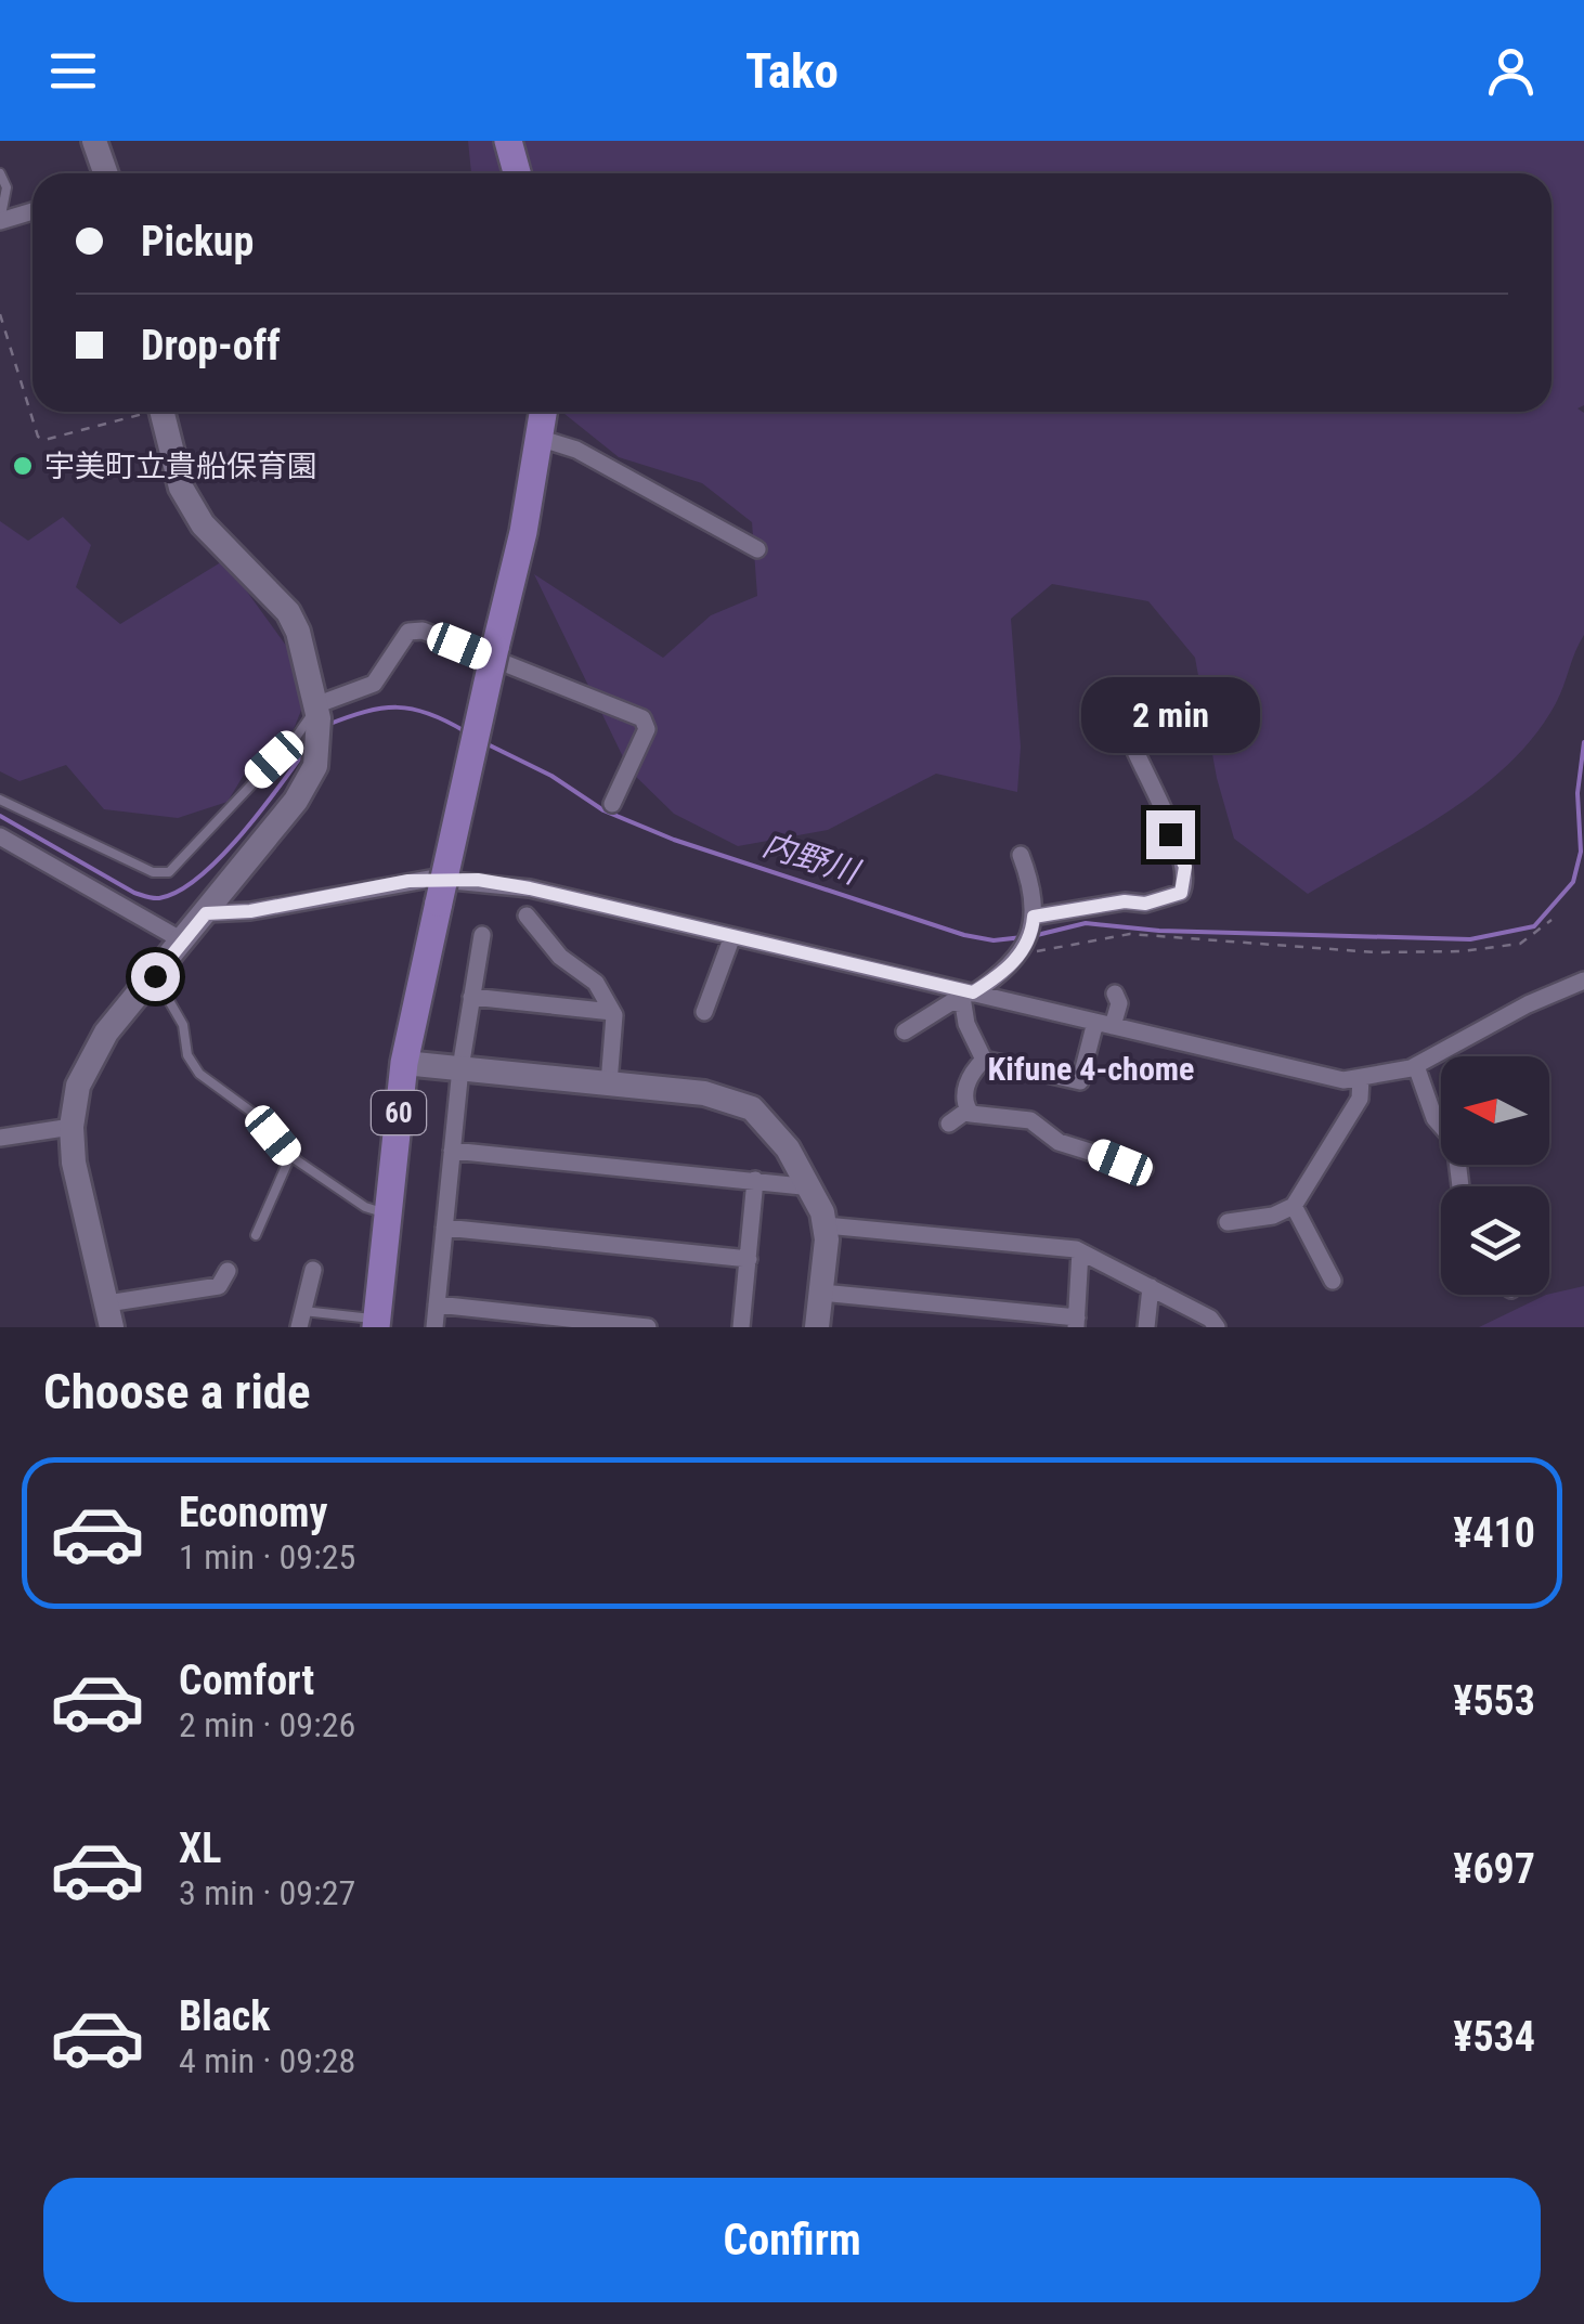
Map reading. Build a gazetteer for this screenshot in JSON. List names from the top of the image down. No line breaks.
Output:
{"streets":{"main road":["60"]},"districts":["Kifune 4-chome"],"water":["内野川"],"places":["宇美町立貴船保育園"],"north":"left","page":{"header":"Tako","banner":["Pickup","Drop-off"],"bubble":"2 min","heading":"Choose a ride","list":[{"name":"Economy","note":"1 min · 09:25","value":"¥410"},{"name":"Comfort","note":"2 min · 09:26","value":"¥553"},{"name":"XL","note":"3 min · 09:27","value":"¥697"},{"name":"Black","note":"4 min · 09:28","value":"¥534"}],"buttons":"Confirm"}}
